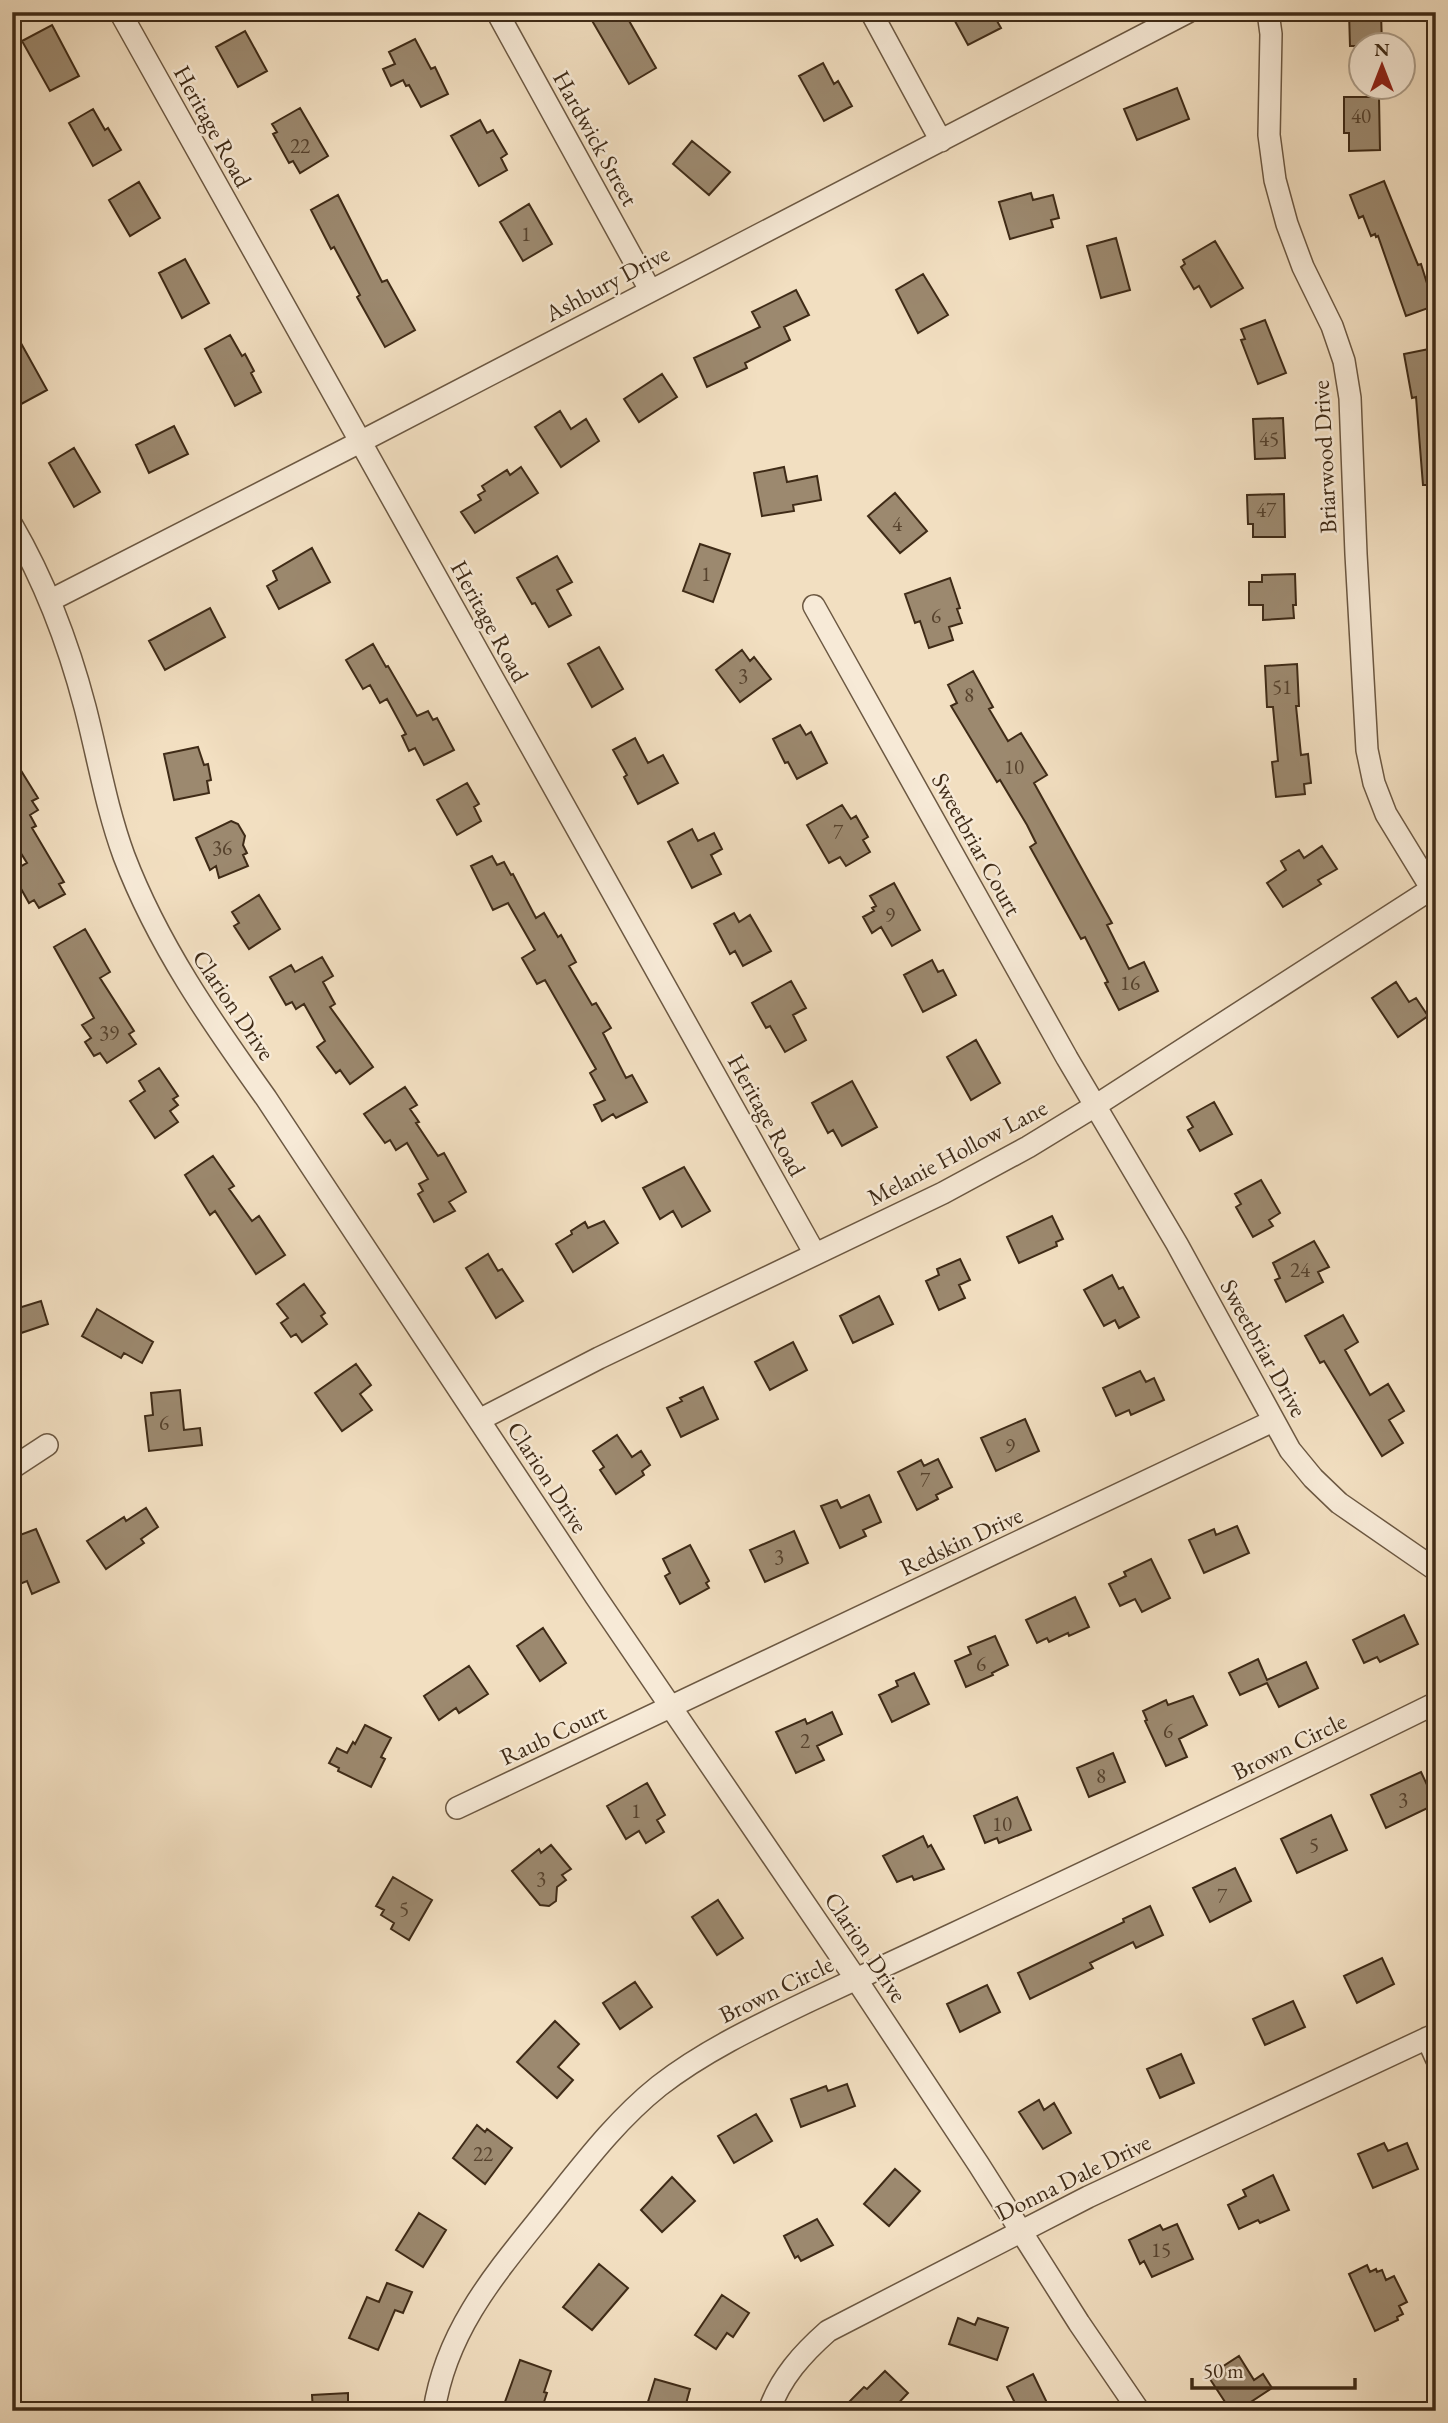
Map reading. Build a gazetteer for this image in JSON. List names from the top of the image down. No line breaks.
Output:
{"streets":{"street":["Heritage Road","Hardwick Street","Ashbury Drive","Briarwood Drive","Sweetbriar Court","Clarion Drive","Melanie Hollow Lane","Sweetbriar Drive","Redskin Drive","Raub Court","Brown Circle","Donna Dale Drive"]},"crossings":[["Heritage Road","Ashbury Drive"],["Heritage Road","Melanie Hollow Lane"],["Hardwick Street","Ashbury Drive"],["Ashbury Drive","Clarion Drive"],["Briarwood Drive","Melanie Hollow Lane"],["Sweetbriar Court","Melanie Hollow Lane"],["Sweetbriar Court","Sweetbriar Drive"],["Clarion Drive","Melanie Hollow Lane"],["Clarion Drive","Redskin Drive"],["Clarion Drive","Raub Court"],["Clarion Drive","Brown Circle"],["Clarion Drive","Donna Dale Drive"],["Melanie Hollow Lane","Sweetbriar Drive"],["Sweetbriar Drive","Redskin Drive"],["Redskin Drive","Raub Court"]],"house_numbers":["40","22","1","45","47","4","1","6","3","51","8","10","7","36","9","16","39","24","6","9","7","3","6","6","2","8","3","1","10","5","3","7","5","22","15"],"scale_bar":"50 m","north":"top"}
